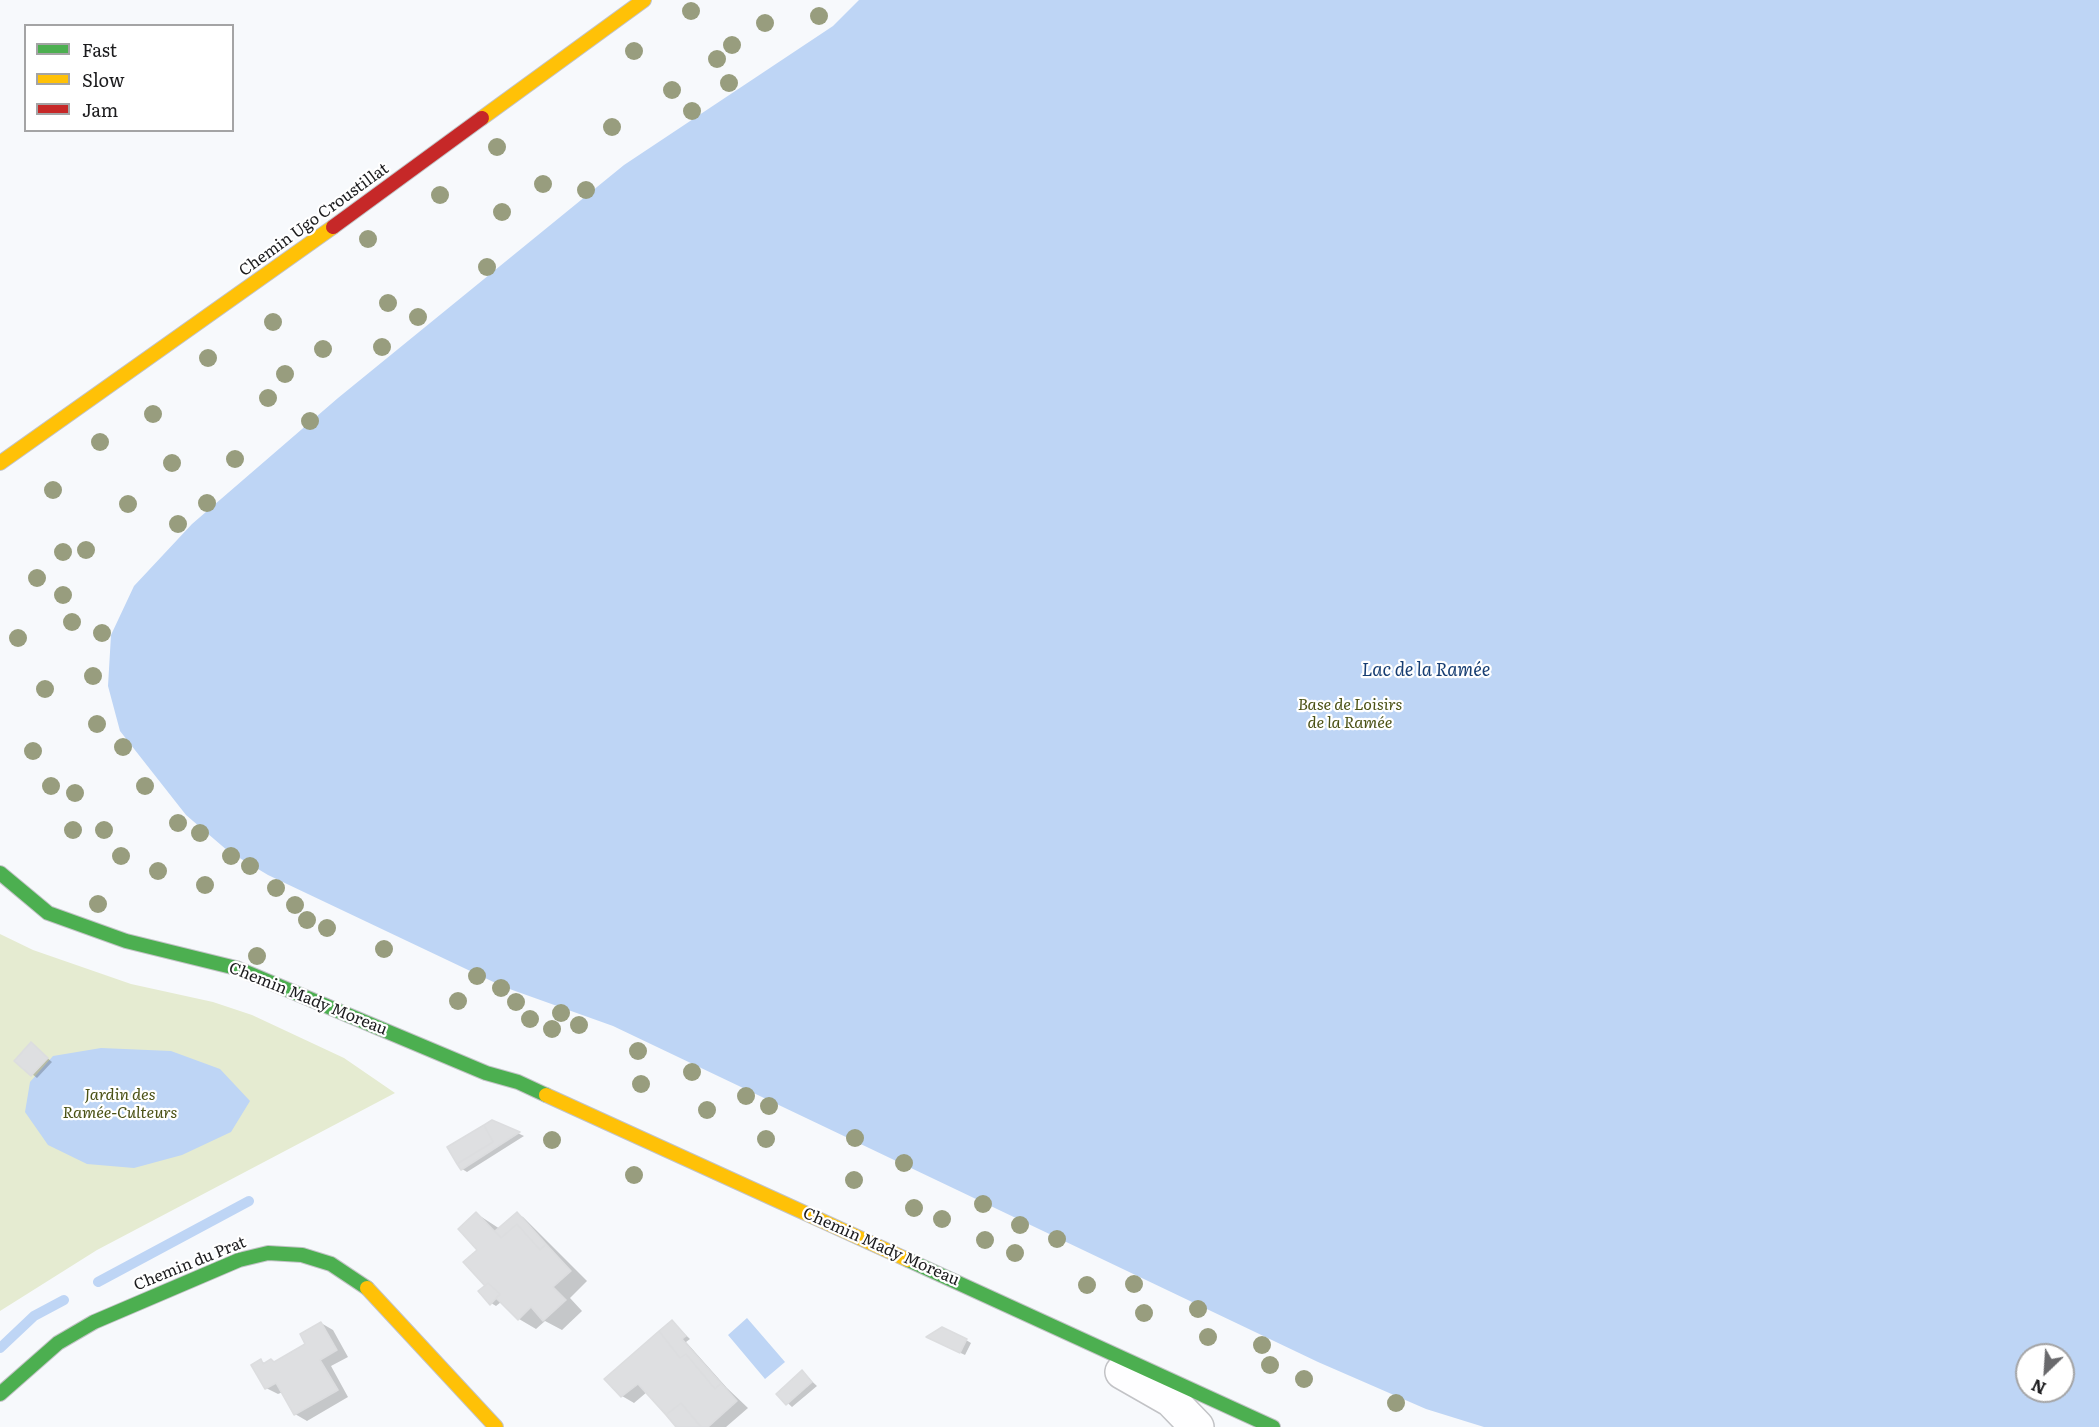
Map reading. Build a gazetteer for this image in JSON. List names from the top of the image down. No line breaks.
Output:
{"streets":{"street":["Chemin Ugo Croustillat","Chemin Mady Moreau","Chemin du Prat"]},"water":["Lac de la Ramée"],"parks":["Base de Loisirs de la Ramée","Jardin des Ramée-Culteurs"],"legend":["Fast","Slow","Jam"],"north":"bottom left"}
